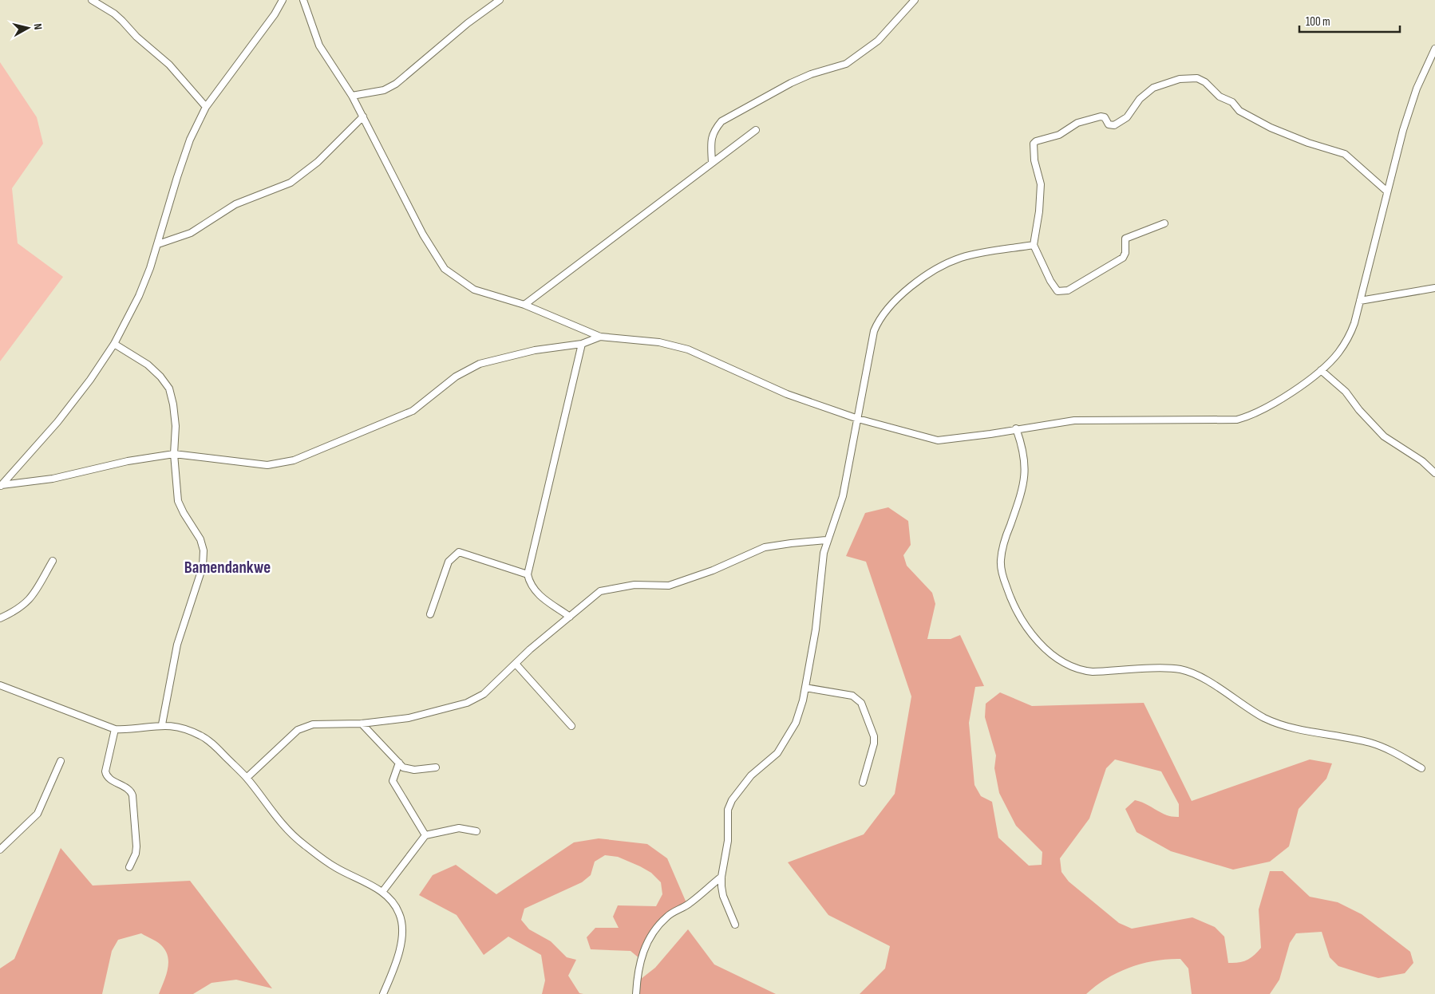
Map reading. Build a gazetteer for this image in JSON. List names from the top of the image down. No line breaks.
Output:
{"districts":["Bamendankwe"],"scale_bar":"100 m","north":"right"}
